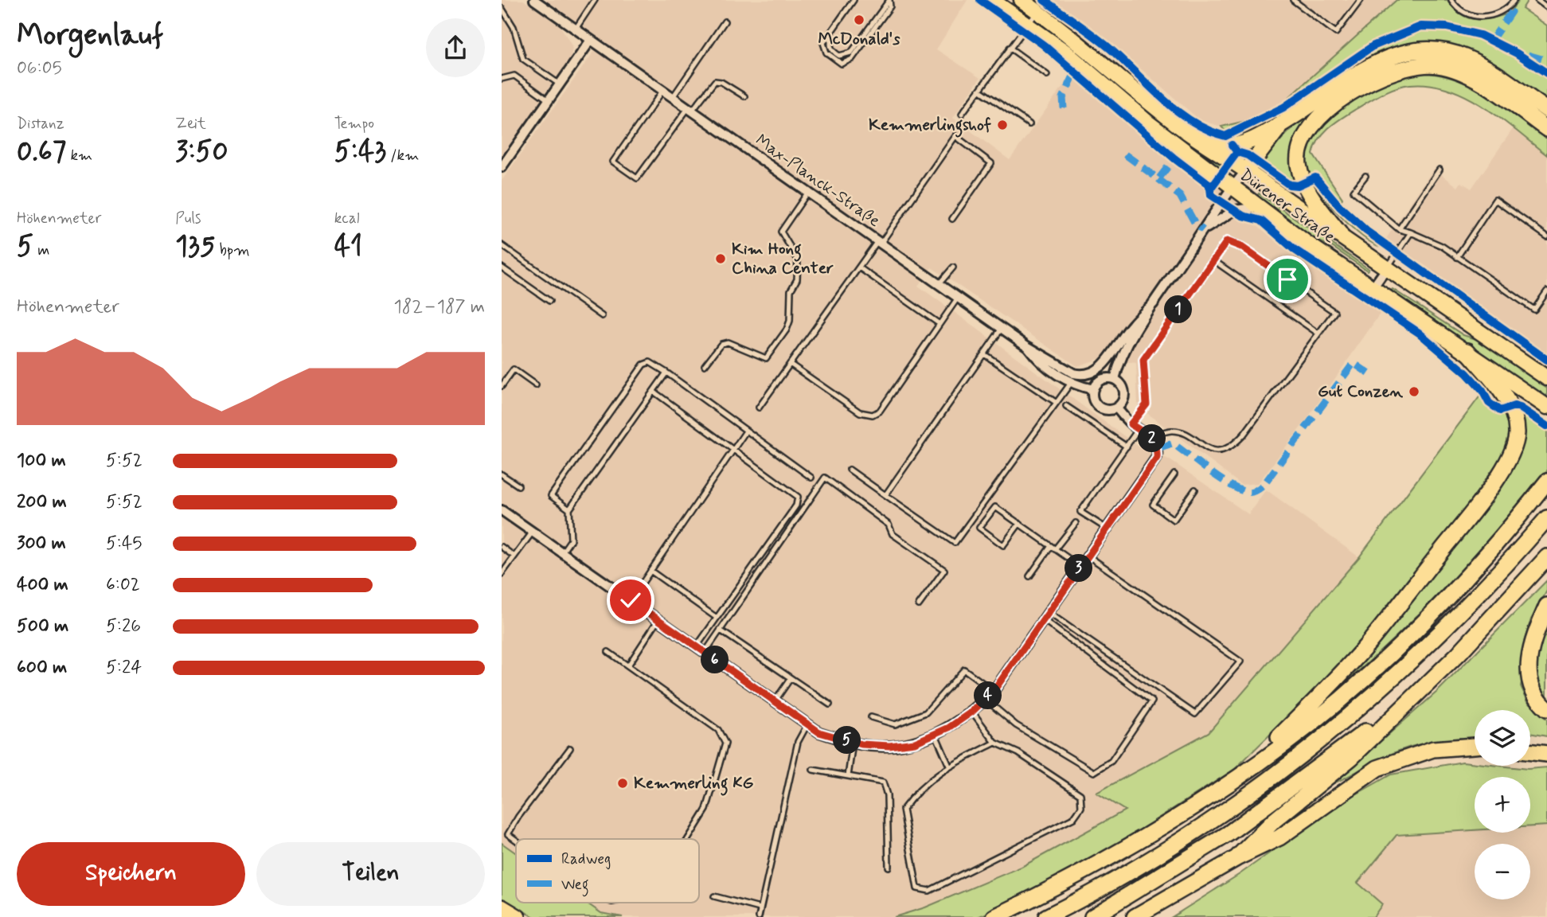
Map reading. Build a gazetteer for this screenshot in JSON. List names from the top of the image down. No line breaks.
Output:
{"streets":{"main road":["Dürener Straße"],"street":["Max-Planck-Straße"]},"crossings":[["Max-Planck-Straße","Dürener Straße"]],"places":["McDonald's","Kemmerlingshof","Kim Hong China Center","Gut Conzen","Kemmerling KG"],"legend":["Radweg","Weg"],"page":{"heading":["Morgenlauf","06:05"],"stats":[["Distanz","0.67 km"],["Zeit","3:50"],["Tempo","5:43 /km"],["Höhenmeter","5 m"],["Puls","135 bpm"],["kcal","41"]],"chart":["Höhenmeter","182–187 m"],"pins":["1","2","3","6","4","5"],"list":[{"name":"100 m","note":"5:52"},{"name":"200 m","note":"5:52"},{"name":"300 m","note":"5:45"},{"name":"400 m","note":"6:02"},{"name":"500 m","note":"5:26"},{"name":"600 m","note":"5:24"}],"map_buttons":["+","−"],"buttons":["Speichern","Teilen"]}}
